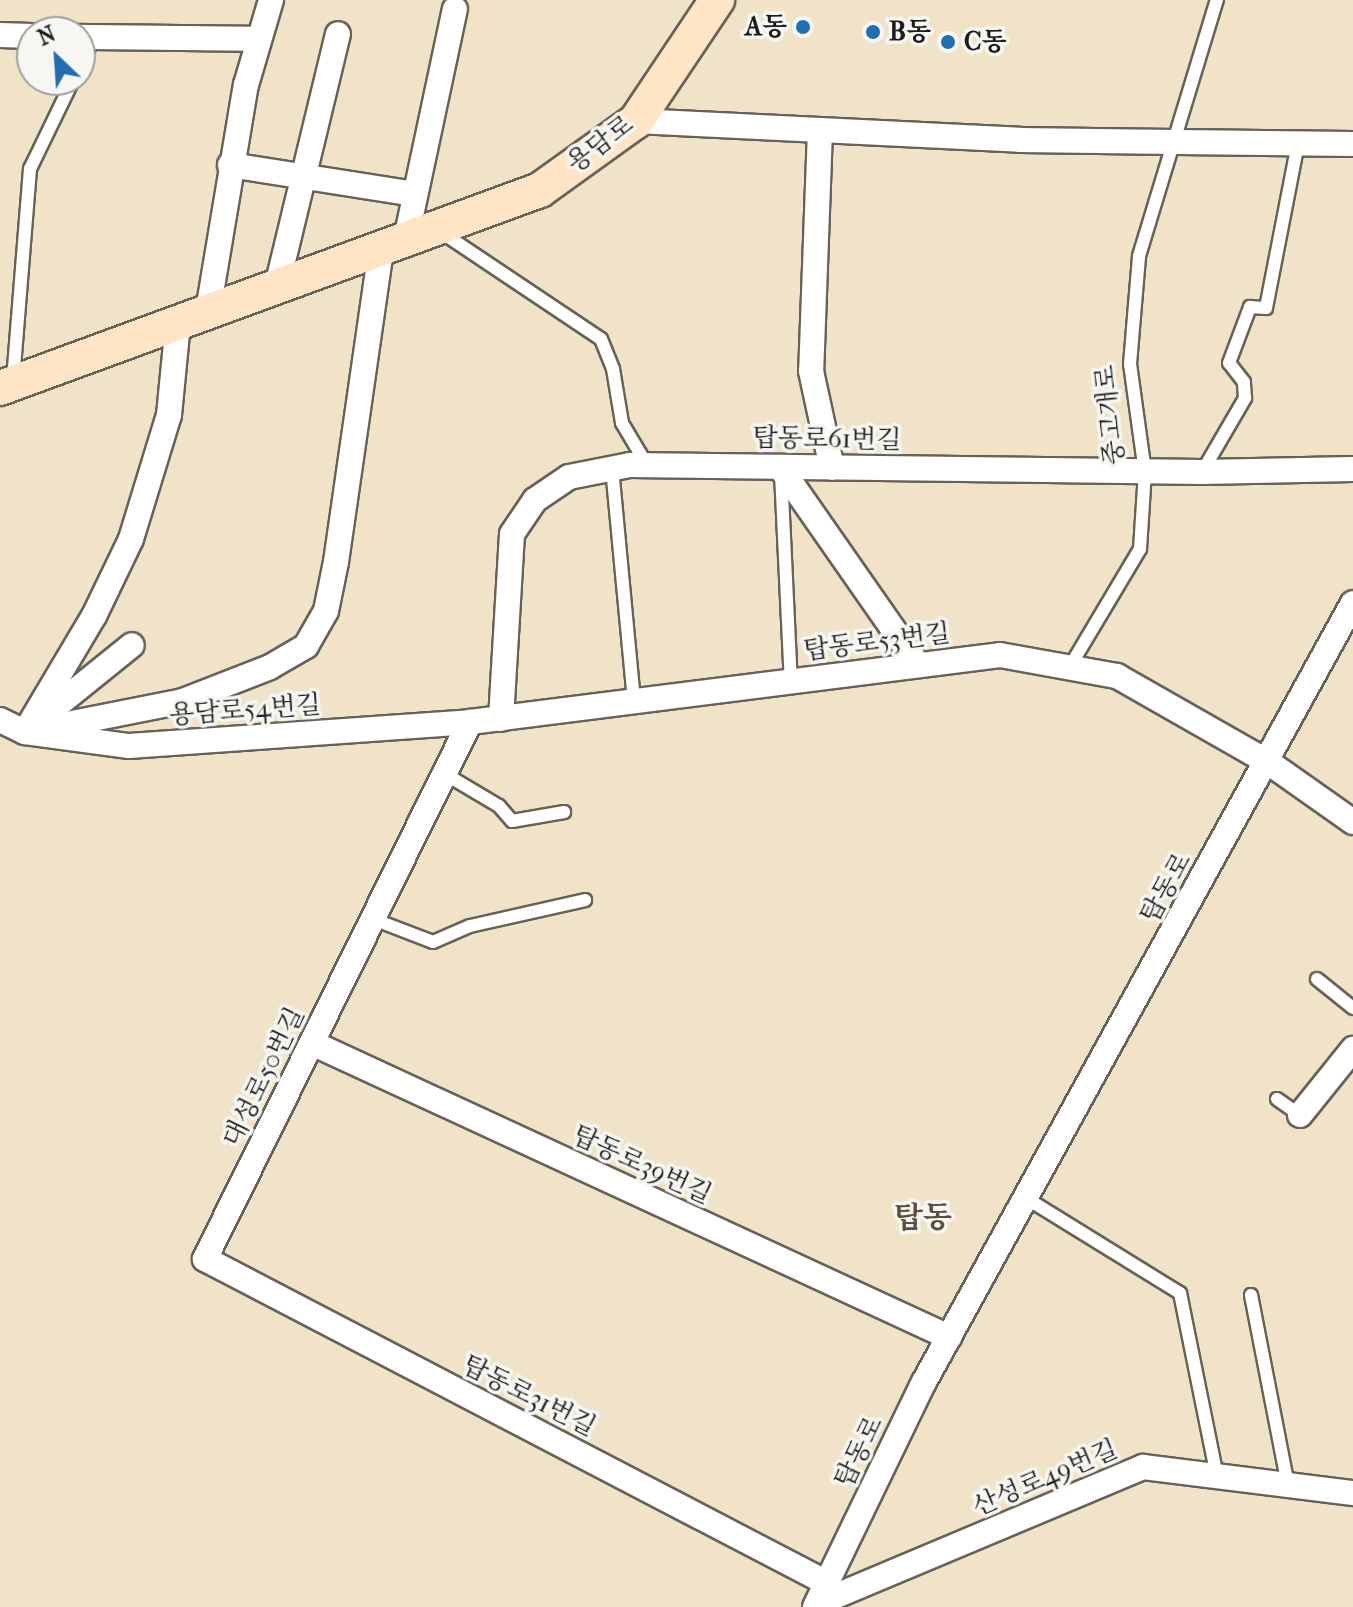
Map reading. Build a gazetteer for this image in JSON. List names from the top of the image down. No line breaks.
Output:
{"streets":{"main road":["용담로"],"street":["탑동로61번길","탑동로53번길","용담로54번길","탑동로","대성로50번길","탑동로39번길","탑동로31번길","산성로49번길"],"lane":["중고개로"]},"crossings":[["용담로","용담로54번길"],["중고개로","탑동로61번길"],["중고개로","탑동로53번길"],["탑동로61번길","탑동로53번길"],["탑동로53번길","용담로54번길"],["탑동로53번길","탑동로"],["탑동로53번길","대성로50번길"],["용담로54번길","대성로50번길"],["탑동로","탑동로39번길"],["탑동로","탑동로31번길"],["탑동로","산성로49번길"],["대성로50번길","탑동로39번길"],["대성로50번길","탑동로31번길"],["탑동로31번길","산성로49번길"]],"districts":["탑동"],"places":["A동","B동","C동"],"north":"top left"}
